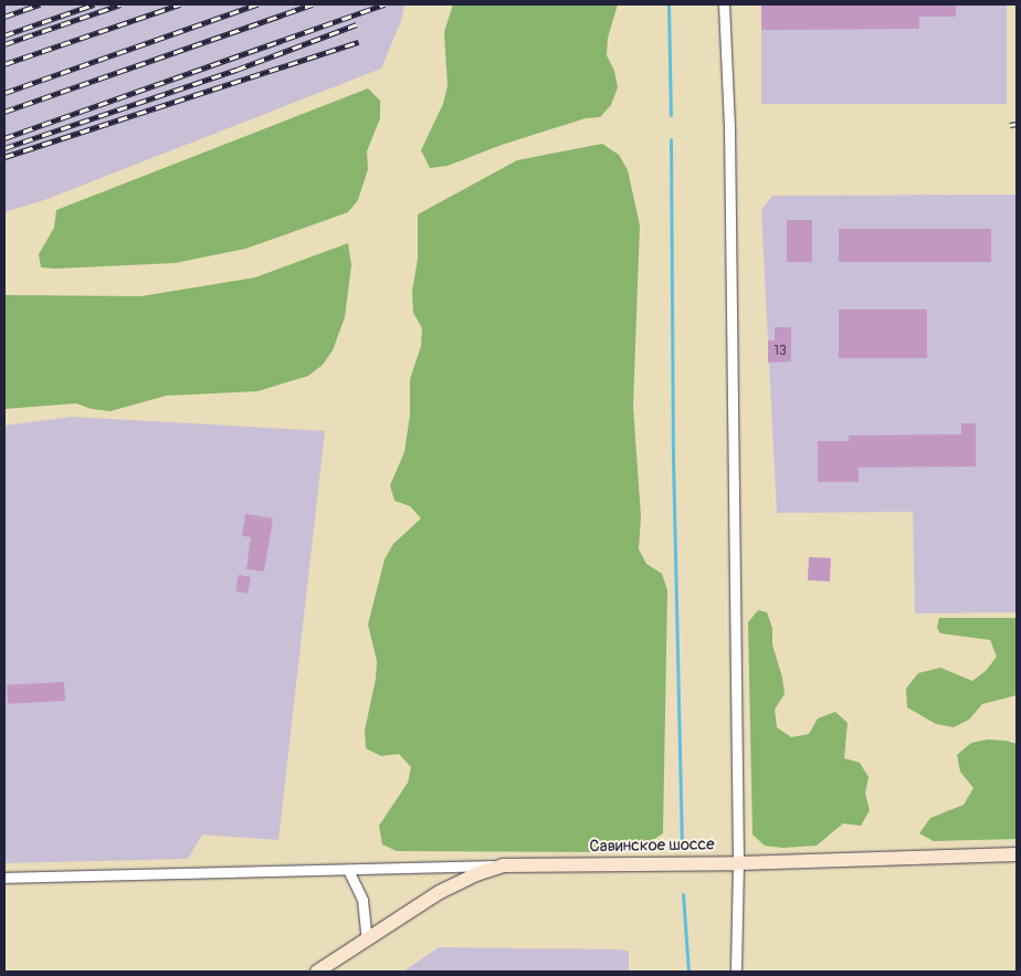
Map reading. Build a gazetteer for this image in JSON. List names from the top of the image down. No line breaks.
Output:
{"streets":{"street":["Савинское шоссе"]},"house_numbers":["13"]}
